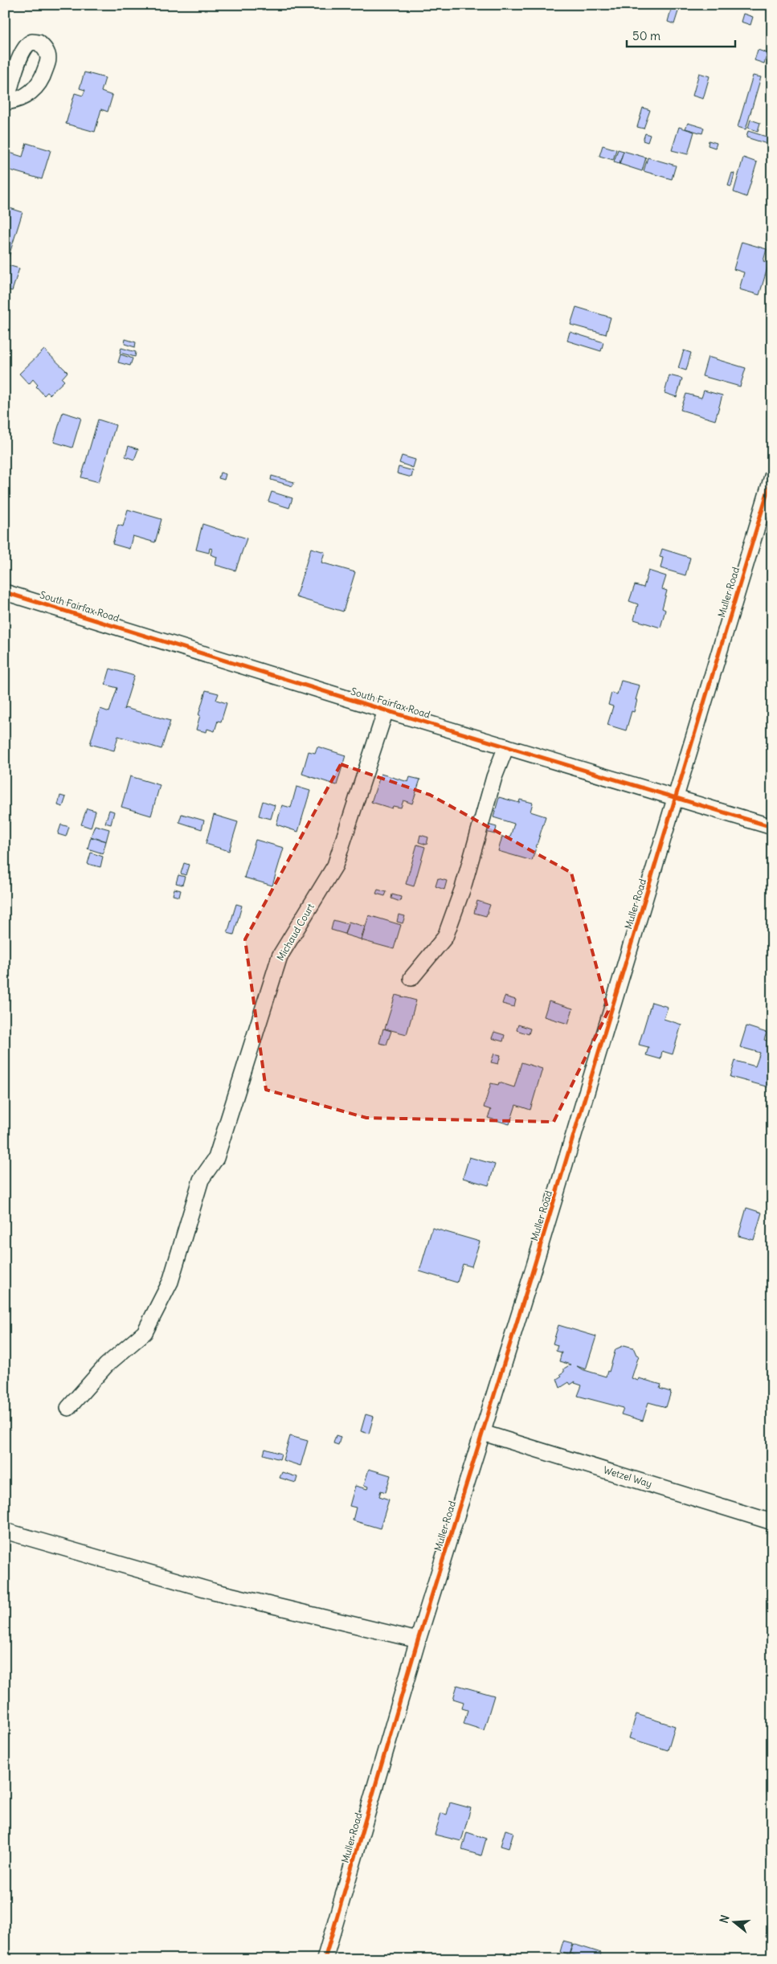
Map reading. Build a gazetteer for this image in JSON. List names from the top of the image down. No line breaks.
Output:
{"streets":{"street":["Muller Road","South Fairfax Road","Michaud Court","Wetzel Way"]},"crossings":[["Muller Road","South Fairfax Road"],["Muller Road","Wetzel Way"],["South Fairfax Road","Michaud Court"]],"scale_bar":"50 m","north":"left"}
